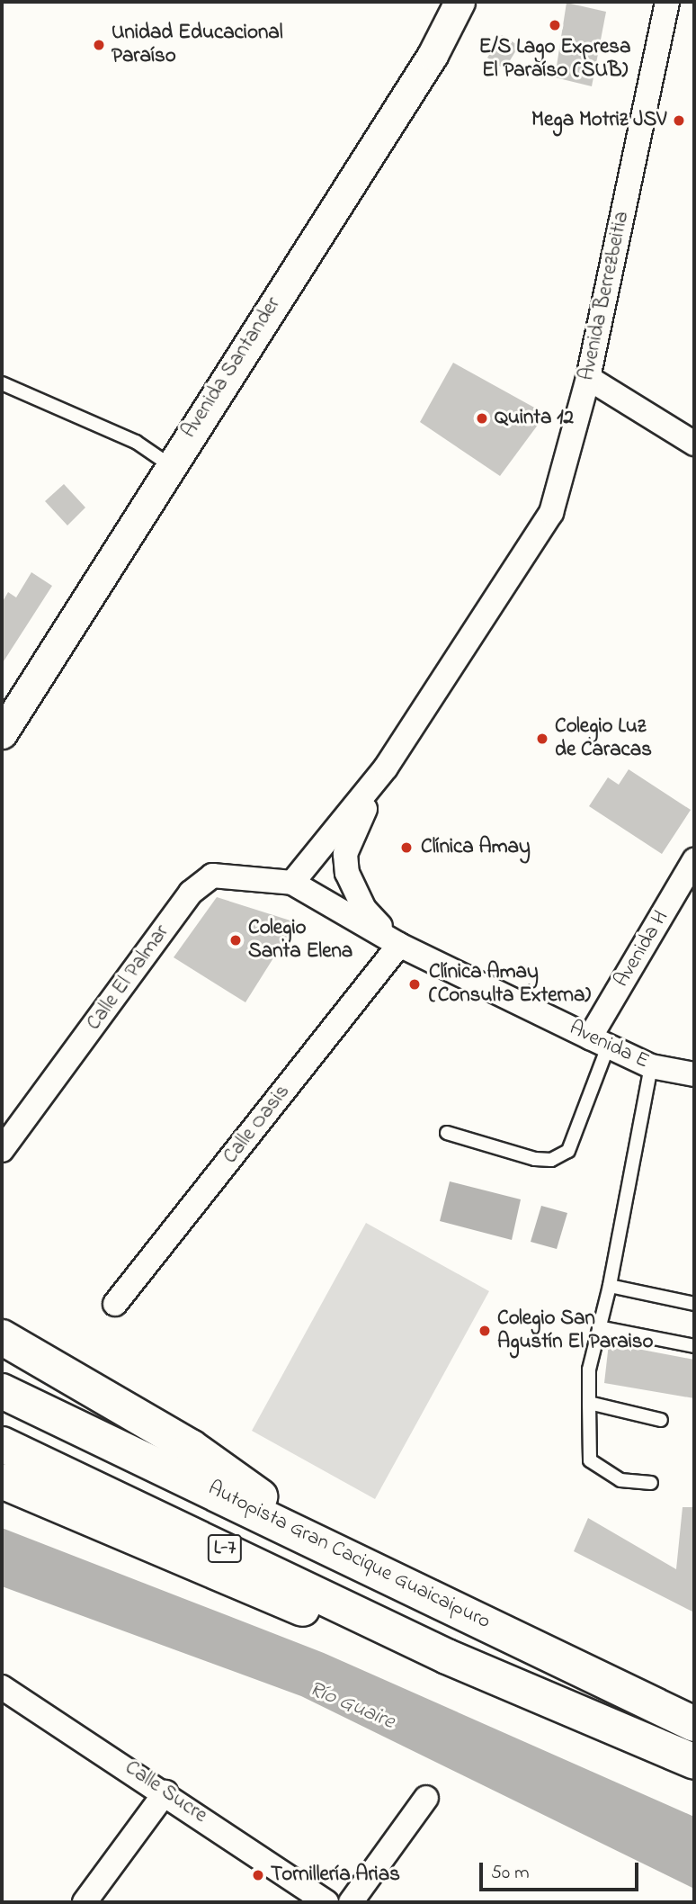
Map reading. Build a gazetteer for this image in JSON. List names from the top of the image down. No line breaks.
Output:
{"streets":{"highway":["L-7","Autopista Gran Cacique Guaicaipuro"],"street":["Avenida Berrezbeitia","Avenida Santander","Avenida H","Calle El Palmar","Avenida E","Calle Oasis","Calle Sucre"]},"crossings":[["Avenida Berrezbeitia","Calle El Palmar"],["Avenida Berrezbeitia","Avenida E"],["Avenida Berrezbeitia","Calle Oasis"],["Avenida H","Avenida E"],["Calle El Palmar","Avenida E"],["Avenida E","Calle Oasis"]],"water":["Río Guaire"],"places":["E/S Lago Expresa El Paraíso (SUB)","Unidad Educacional Paraíso","Mega Motriz JSV","Quinta 12","Colegio Luz de Caracas","Clínica Amay","Colegio Santa Elena","Clínica Amay (Consulta Externa)","Colegio San Agustín El Paraiso","Tornillería Arias"],"scale_bar":"50 m"}
